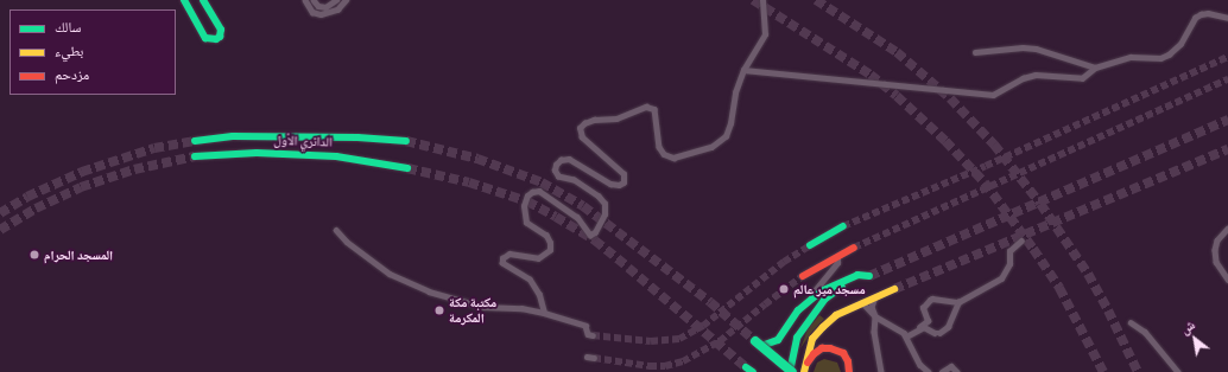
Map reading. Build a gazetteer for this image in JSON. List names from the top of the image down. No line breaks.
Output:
{"streets":{"main road":["الدائري الأول"]},"places":["المسجد الحرام","مسجد مير عالم","مكتبة مكة المكرمة"],"legend":["سالك","بطيء","مزدحم"],"north":"top left"}
